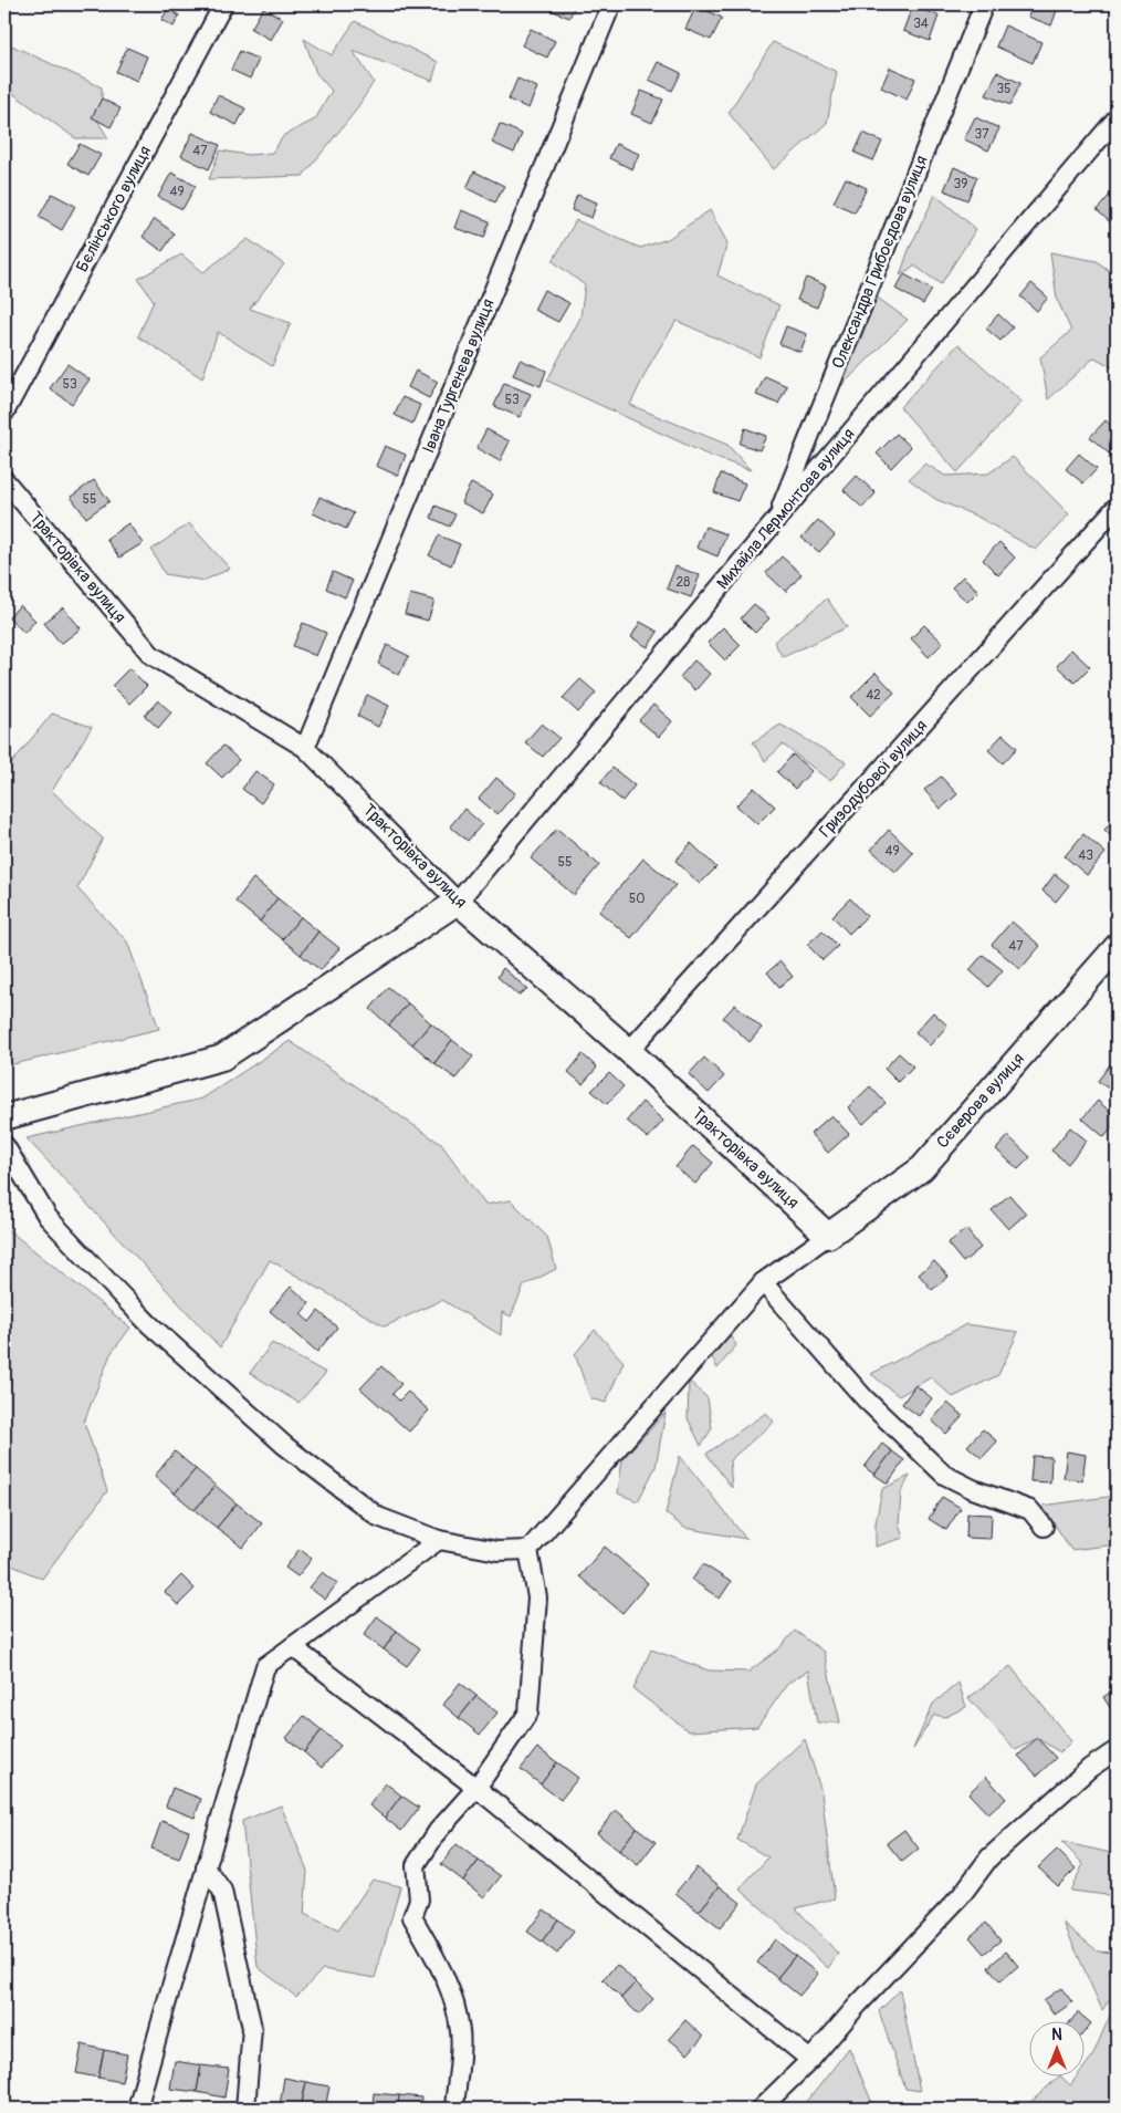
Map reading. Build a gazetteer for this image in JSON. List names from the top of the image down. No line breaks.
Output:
{"streets":{"main road":["Тракторівка вулиця","Сєверова вулиця"],"street":["Бєлінського вулиця","Олександра Грибоєдова вулиця","Івана Тургенєва вулиця","Михайла Лермонтова вулиця","Гризодубової вулиця"]},"crossings":[["Олександра Грибоєдова вулиця","Михайла Лермонтова вулиця"],["Івана Тургенєва вулиця","Тракторівка вулиця"],["Михайла Лермонтова вулиця","Тракторівка вулиця"],["Тракторівка вулиця","Гризодубової вулиця"],["Тракторівка вулиця","Сєверова вулиця"]],"house_numbers":["34","35","37","47","39","49","53","53","55","28","42","49","43","55","50","47"],"north":"top"}
